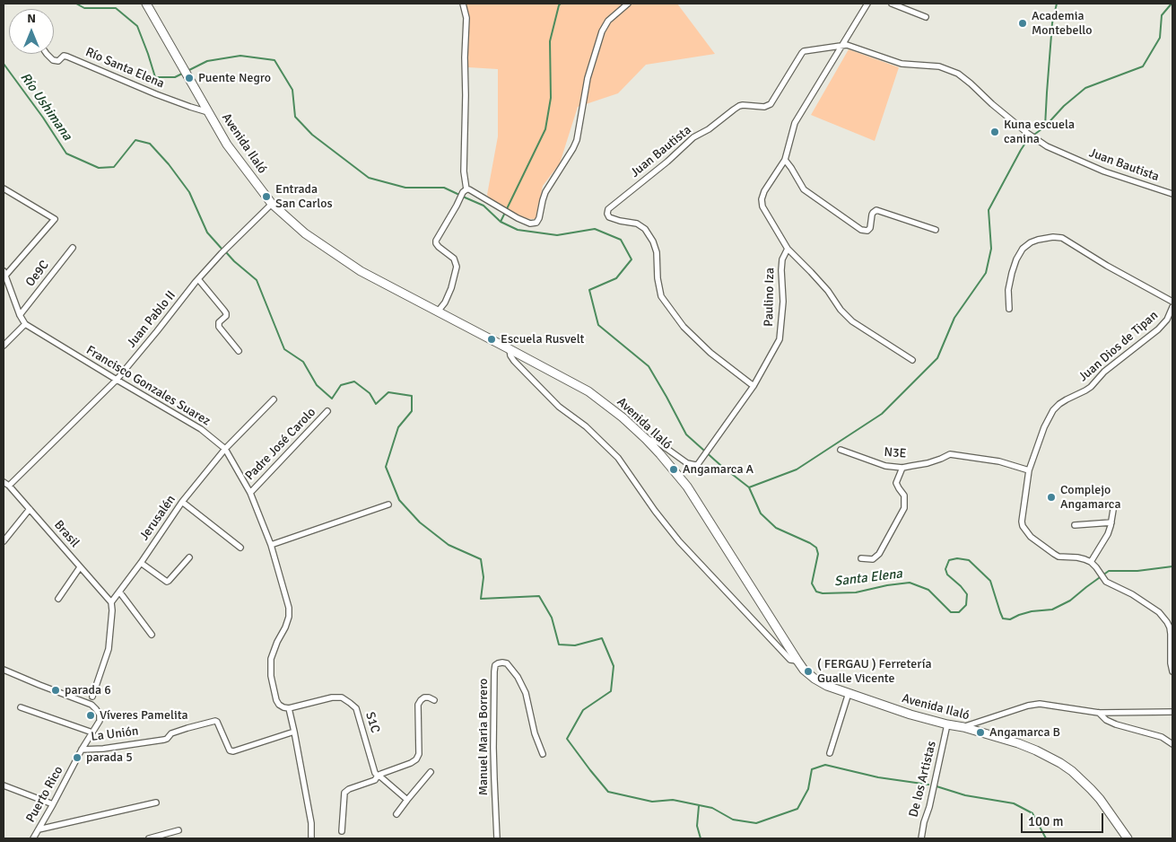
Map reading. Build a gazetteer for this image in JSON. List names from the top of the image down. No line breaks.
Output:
{"streets":{"main road":["Avenida Ilaló"],"street":["Río Santa Elena","Juan Bautista","Oe9C","Paulino Iza","Juan Pablo II","Juan Dios de Tipan","Francisco Gonzales Suarez","Padre José Carolo","N3E","Jerusalén","Brasil","S1C","La Unión","Manuel Maria Borrero","De los Artistas","Puerto Rico"]},"crossings":[["Río Santa Elena","Avenida Ilaló"],["Avenida Ilaló","Paulino Iza"],["Avenida Ilaló","Juan Pablo II"],["Avenida Ilaló","De los Artistas"],["Juan Bautista","Paulino Iza"],["Oe9C","Francisco Gonzales Suarez"],["Juan Pablo II","Francisco Gonzales Suarez"],["Juan Pablo II","Brasil"],["Juan Dios de Tipan","N3E"],["Francisco Gonzales Suarez","Padre José Carolo"],["Francisco Gonzales Suarez","Jerusalén"],["Francisco Gonzales Suarez","S1C"],["Jerusalén","Brasil"],["La Unión","Puerto Rico"]],"water":["Río Ushimana","Santa Elena"],"places":["Academia Montebello","Puente Negro","Kuna escuela canina","Entrada San Carlos","Escuela Rusvelt","Angamarca A","Complejo Angamarca","( FERGAU ) Ferretería Gualle Vicente","parada 6","Víveres Pamelita","Angamarca B","parada 5"],"scale_bar":"100 m","north":"top"}
